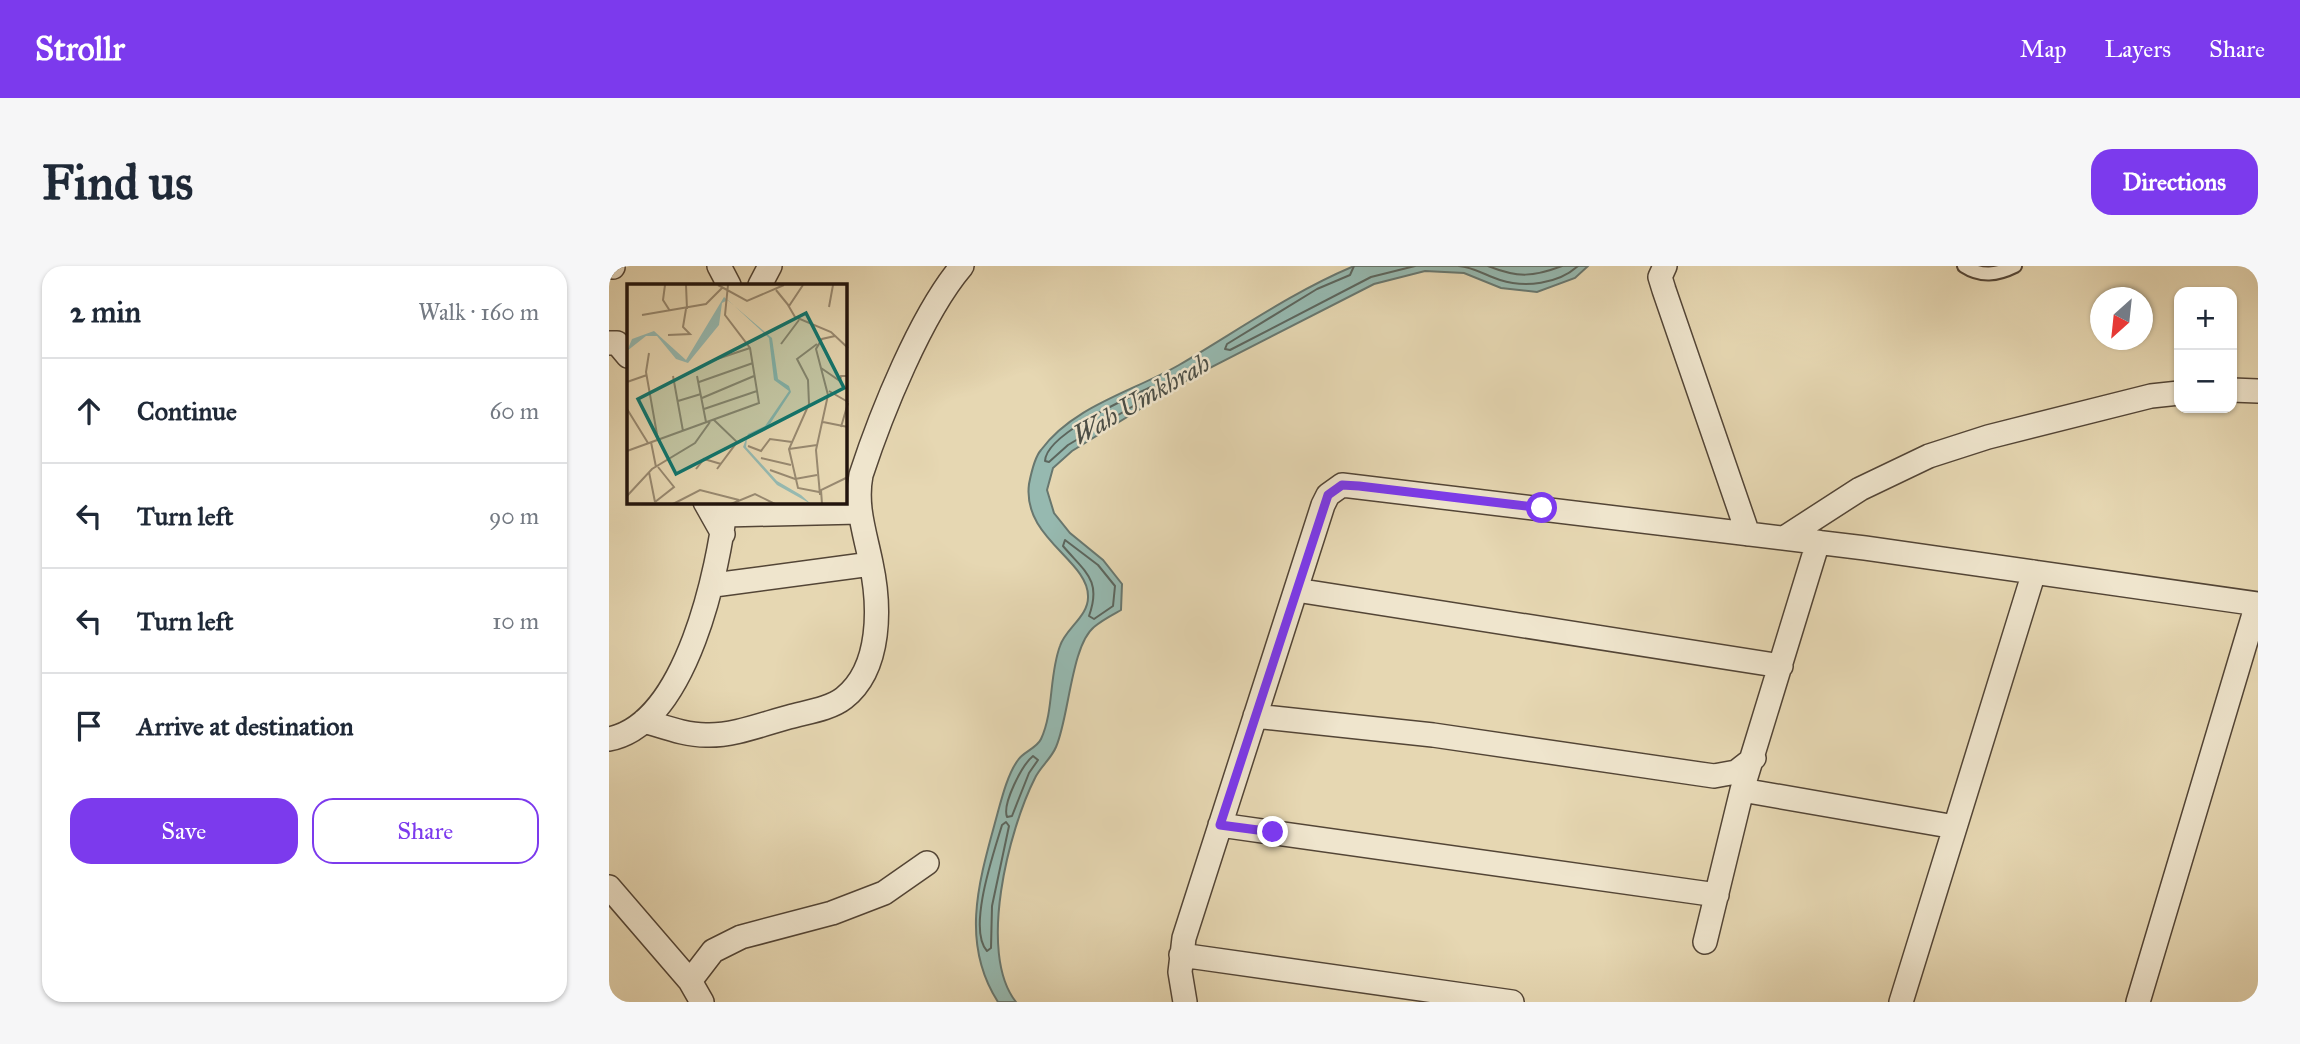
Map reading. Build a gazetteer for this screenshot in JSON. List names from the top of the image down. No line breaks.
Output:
{"water":["Wah Umkhrah"],"north":"bottom left","page":{"header":"Strollr","nav":["Map","Layers","Share"],"buttons":["Directions",["Save","Share"]],"title":"Find us","heading":["2 min","Walk · 160 m"],"map_buttons":["+","−"],"list":[["Continue","60 m"],["Turn left","90 m"],["Turn left","10 m"],"Arrive at destination"]}}
